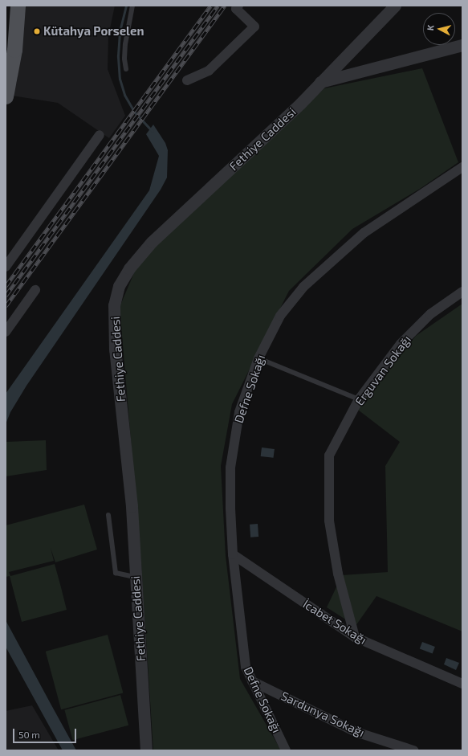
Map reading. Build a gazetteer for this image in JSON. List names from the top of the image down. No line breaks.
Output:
{"streets":{"street":["Fethiye Caddesi","Erguvan Sokağı","Defne Sokağı","İcabet Sokağı","Sardunya Sokağı"]},"crossings":[["Erguvan Sokağı","İcabet Sokağı"],["Defne Sokağı","İcabet Sokağı"],["Defne Sokağı","Sardunya Sokağı"]],"places":["Kütahya Porselen"],"scale_bar":"50 m","north":"left"}
